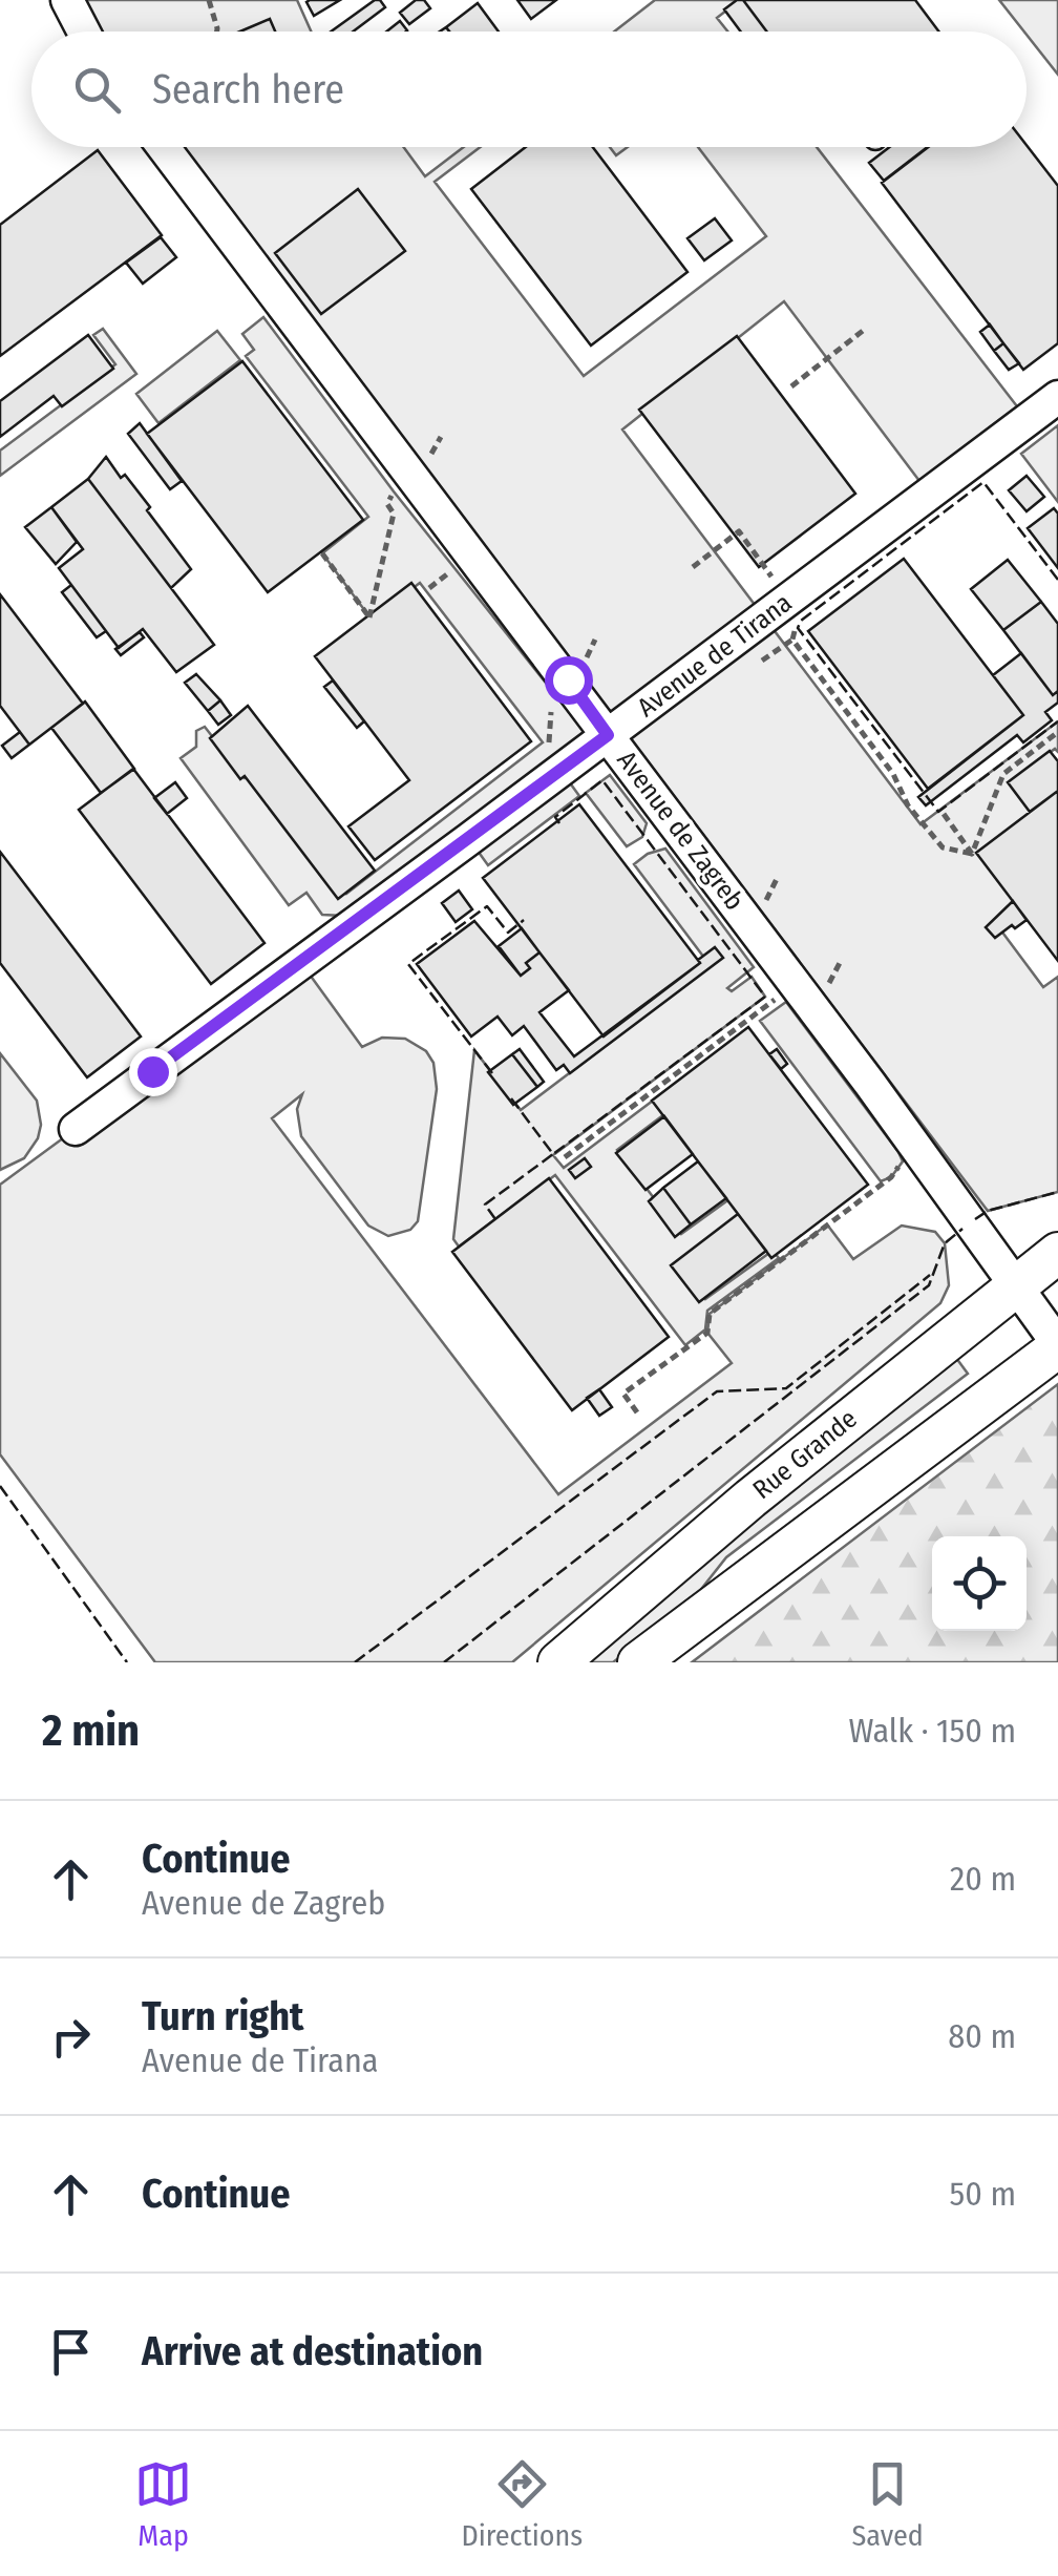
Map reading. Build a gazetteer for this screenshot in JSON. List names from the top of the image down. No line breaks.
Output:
{"streets":{"main road":["Rue Grande"],"lane":["Avenue de Tirana","Avenue de Zagreb"]},"crossings":[["Avenue de Tirana","Avenue de Zagreb"],["Avenue de Zagreb","Rue Grande"]],"page":{"search":"Search here","heading":["2 min","Walk · 150 m"],"list":[["Continue","Avenue de Zagreb","20 m"],["Turn right","Avenue de Tirana","80 m"],["Continue","50 m"],"Arrive at destination"],"nav":["Map","Directions","Saved"]}}
